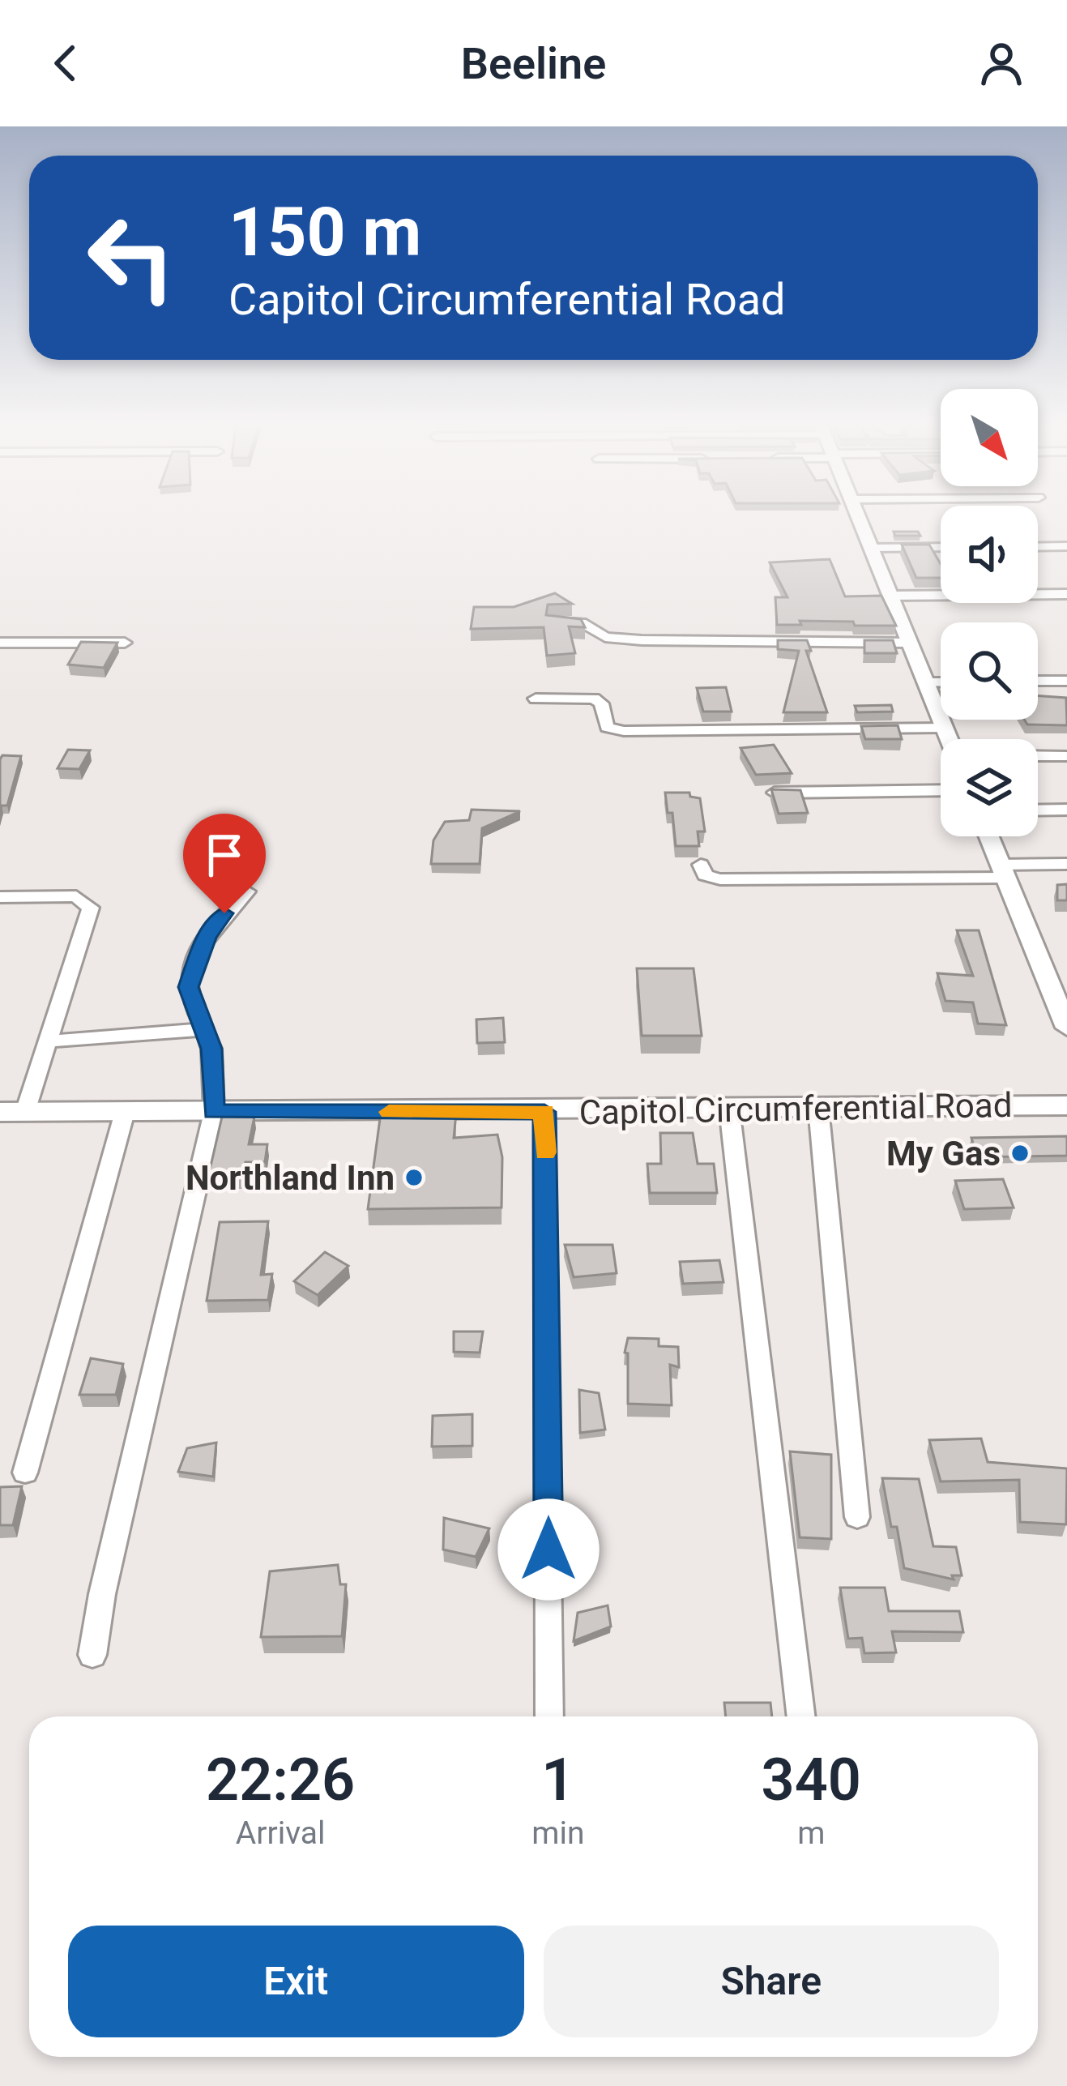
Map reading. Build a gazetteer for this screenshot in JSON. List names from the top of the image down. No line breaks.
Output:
{"streets":{"main road":["Capitol Circumferential Road"]},"places":["My Gas","Northland Inn"],"north":"bottom right","page":{"header":"Beeline","turn":["150 m","Capitol Circumferential Road"],"eta":["22:26","Arrival","1","min","340","m"],"buttons":["Exit","Share"]}}
